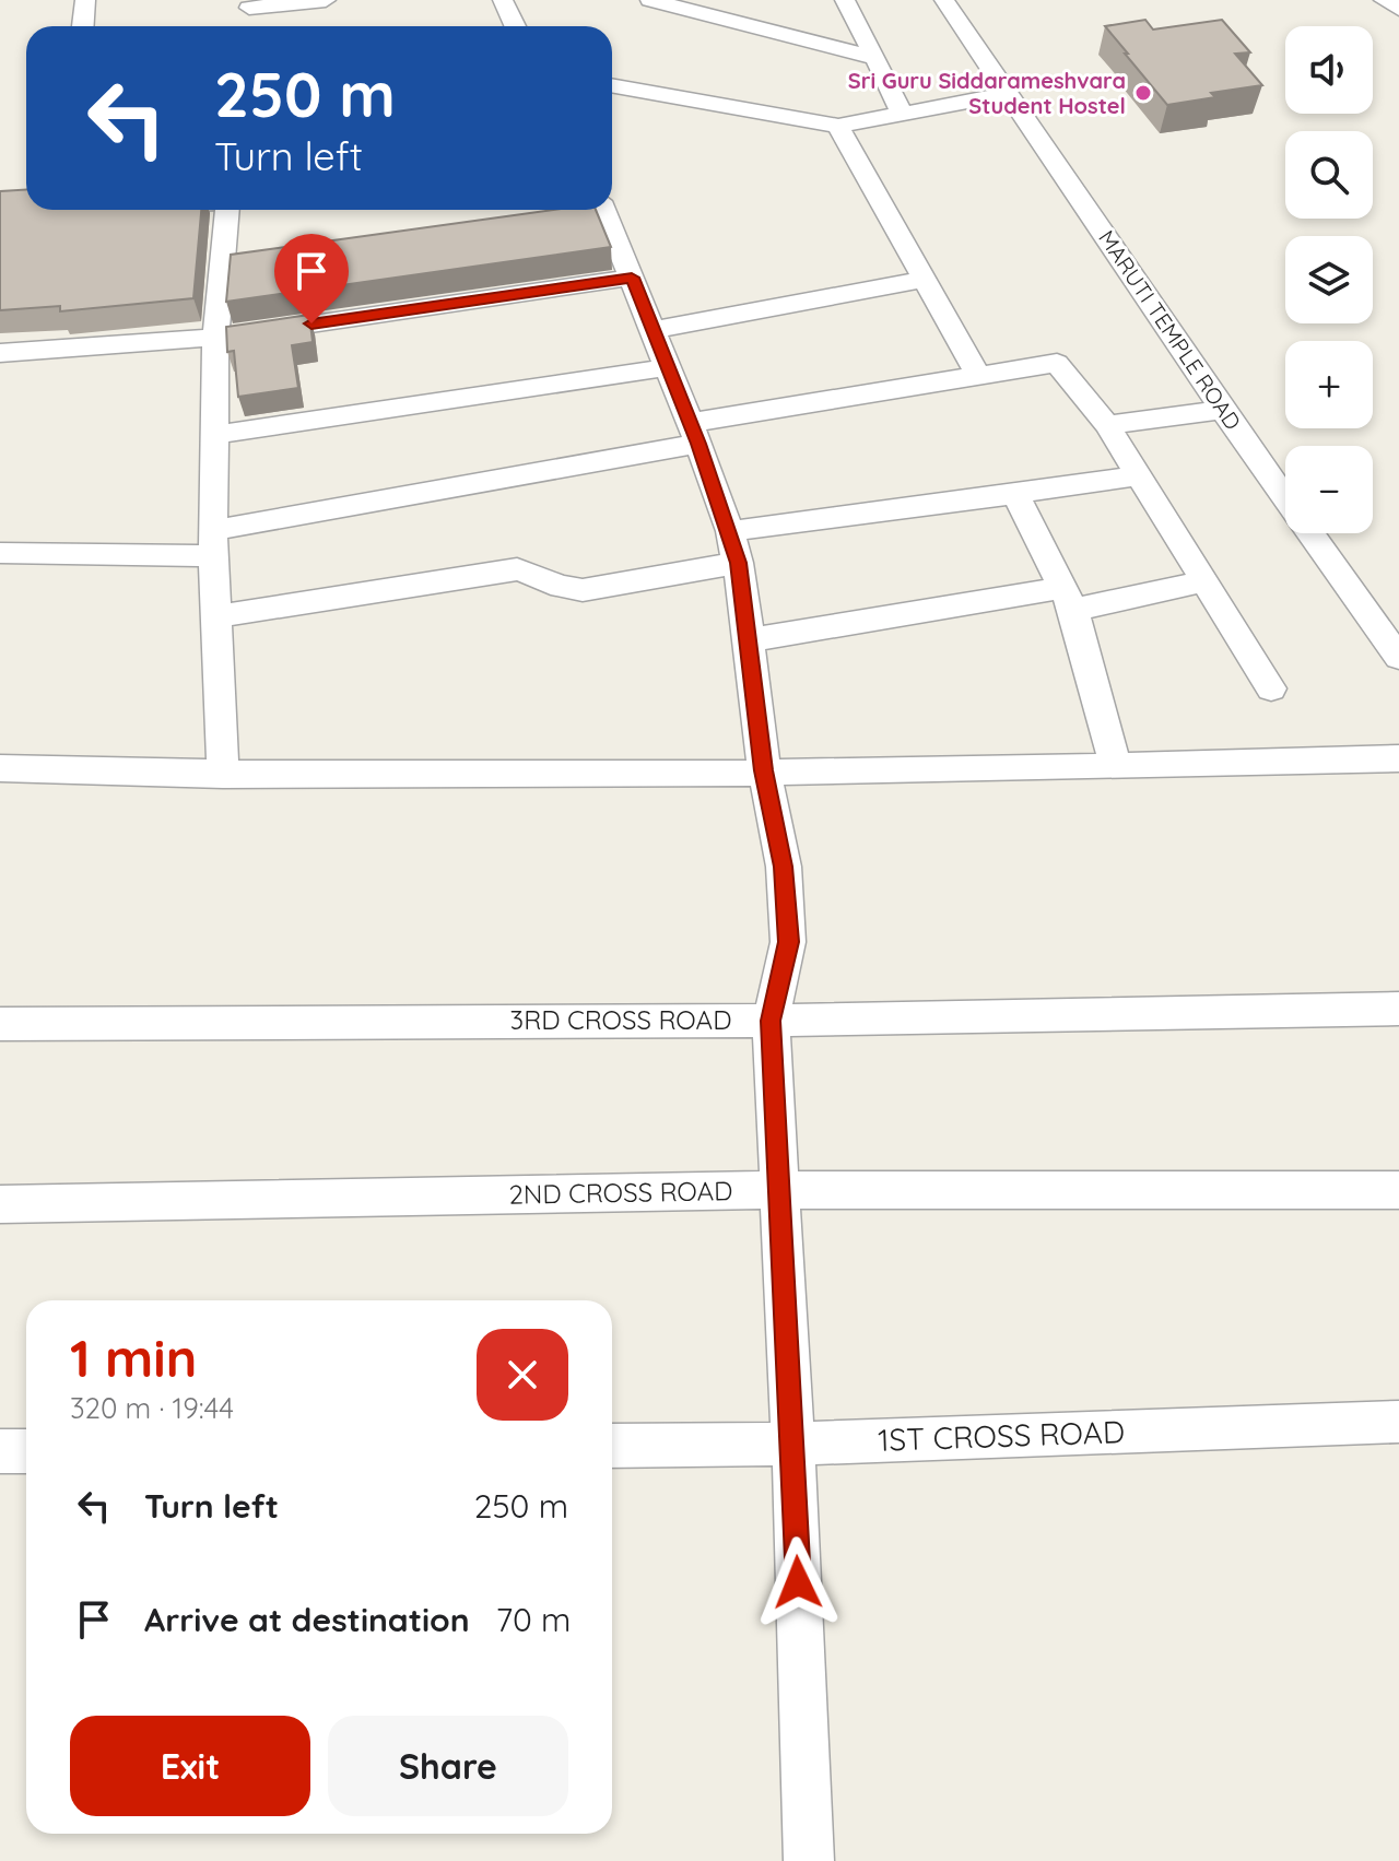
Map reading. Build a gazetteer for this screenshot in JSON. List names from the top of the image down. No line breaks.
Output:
{"streets":{"street":["MARUTI TEMPLE ROAD","3RD CROSS ROAD","2ND CROSS ROAD","1ST CROSS ROAD"]},"places":["Sri Guru Siddarameshvara Student Hostel"],"page":{"map_buttons":["+","−"],"turn":["250 m","Turn left"],"heading":["1 min","320 m · 19:44"],"list":[{"name":"Turn left","value":"250 m"},{"name":"Arrive at destination","value":"70 m"}],"buttons":["Exit","Share"]}}
